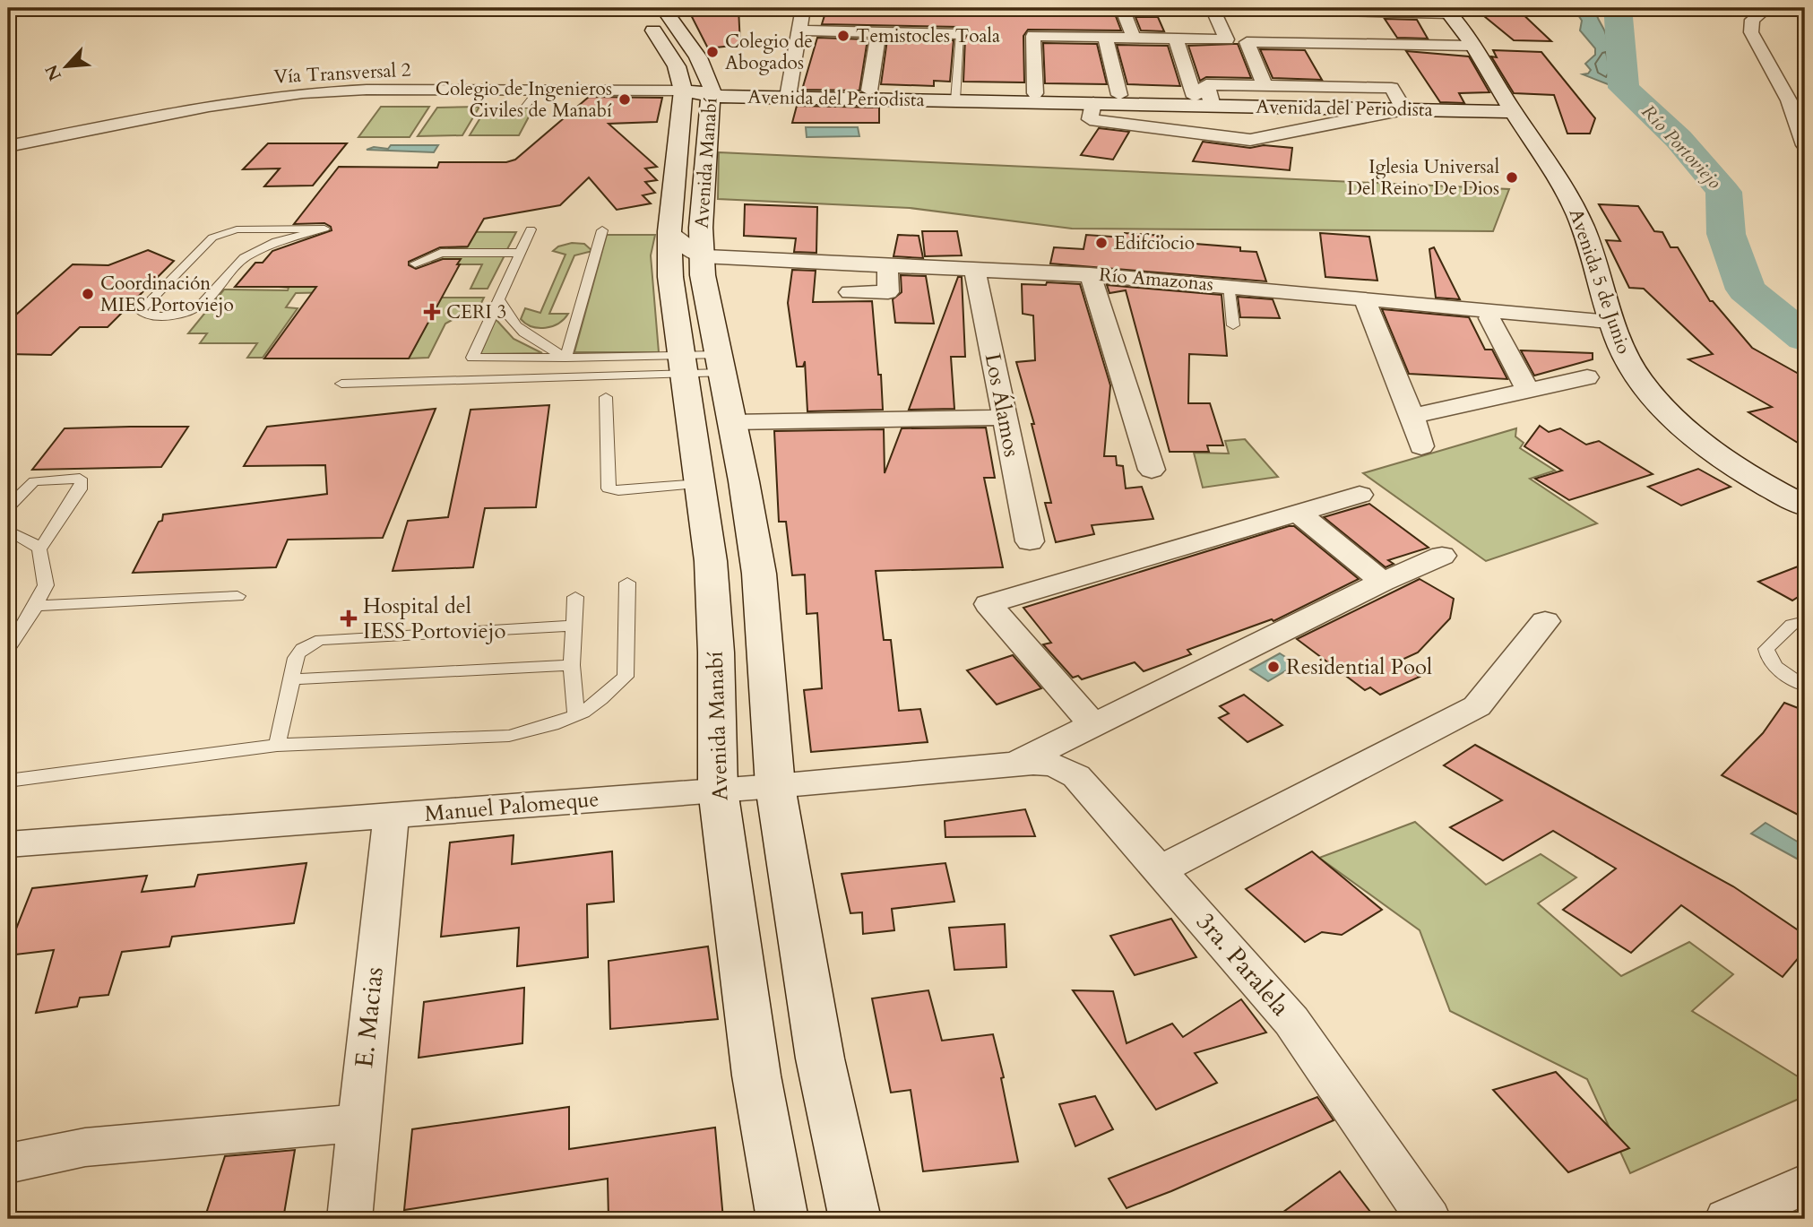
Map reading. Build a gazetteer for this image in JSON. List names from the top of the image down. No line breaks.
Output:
{"streets":{"main road":["Avenida del Periodista","Avenida Manabí","Avenida 5 de Junio"],"street":["Vía Transversal 2","Río Amazonas","Los Álamos","Manuel Palomeque","3ra. Paralela","E. Macias"]},"crossings":[["Vía Transversal 2","Avenida del Periodista"],["Vía Transversal 2","Avenida Manabí"],["Avenida del Periodista","Avenida Manabí"],["Avenida del Periodista","Avenida 5 de Junio"],["Avenida Manabí","Río Amazonas"],["Avenida Manabí","Manuel Palomeque"],["Río Amazonas","Avenida 5 de Junio"],["Río Amazonas","Los Álamos"],["Manuel Palomeque","3ra. Paralela"],["Manuel Palomeque","E. Macias"]],"water":["Río Portoviejo"],"places":{"other":["Temistocles Toala","Colegio de Abogados","Colegio de Ingenieros Civiles de Manabí","Iglesia Universal Del Reino De Dios","Edifciocio","Coordinación MIES Portoviejo","Residential Pool"],"health":["CERI 3","Hospital del IESS Portoviejo"]},"north":"bottom left"}
